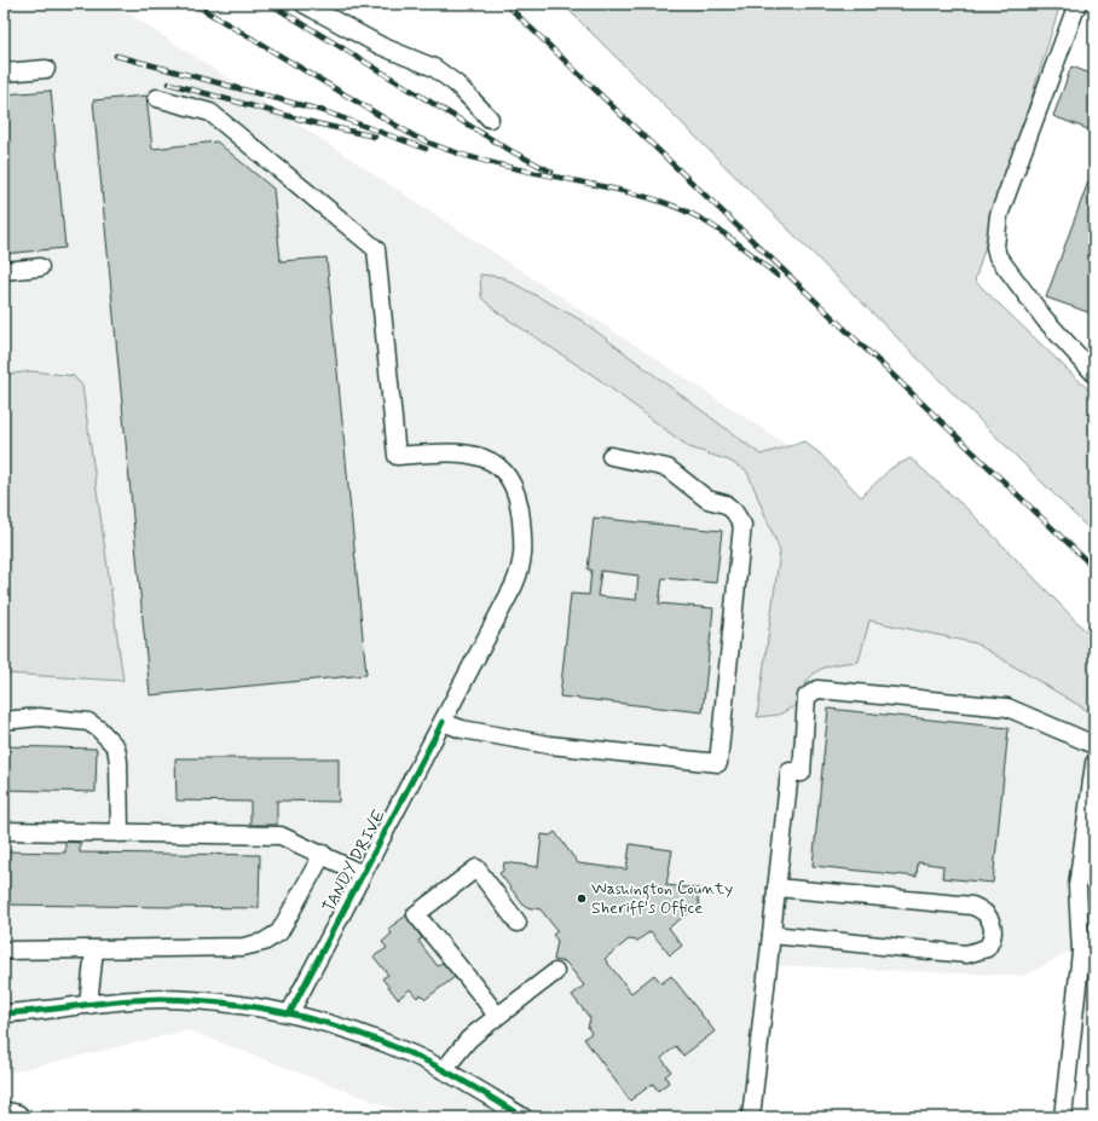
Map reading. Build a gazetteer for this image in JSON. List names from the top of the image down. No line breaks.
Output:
{"streets":{"street":["TANDY DRIVE"]},"places":["Washington County Sheriff's Office"]}
